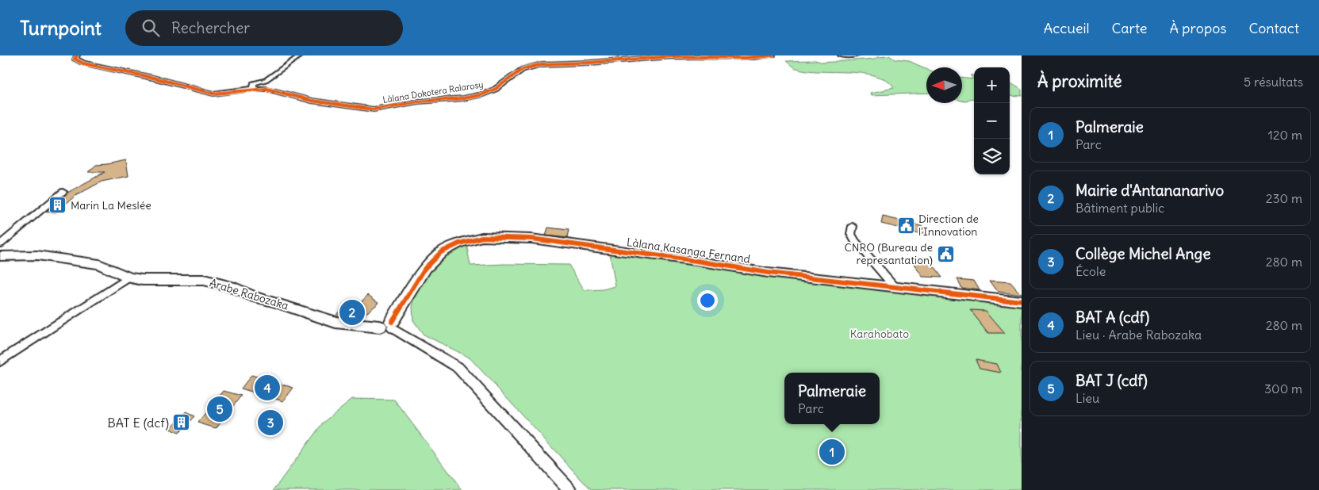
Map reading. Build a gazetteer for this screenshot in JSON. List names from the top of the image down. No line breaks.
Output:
{"streets":{"street":["Làlana Dokotera Ralarosy","Làlana Kasanga Fernand","Arabe Rabozaka"]},"crossings":[["Làlana Kasanga Fernand","Arabe Rabozaka"]],"parks":["Karahobato"],"places":{"building":["Marin La Meslée","BAT E (dcf)"],"public building":["Direction de l'Innovation","CNRO (Bureau de represantation)"]},"north":"left","page":{"header":"Turnpoint","search":"Rechercher","nav":["Accueil","Carte","À propos","Contact"],"heading":["À proximité","5 résultats"],"map_buttons":["+","−"],"list":[{"mark":"1","name":"Palmeraie","note":"Parc","value":"120 m"},{"mark":"2","name":"Mairie d'Antananarivo","note":"Bâtiment public","value":"230 m"},{"mark":"3","name":"Collège Michel Ange","note":"École","value":"280 m"},{"mark":"4","name":"BAT A (cdf)","note":"Lieu · Arabe Rabozaka","value":"280 m"},{"mark":"5","name":"BAT J (cdf)","note":"Lieu","value":"300 m"}],"pins":["2","4","5","3","1"],"popup":["Palmeraie","Parc"]}}
